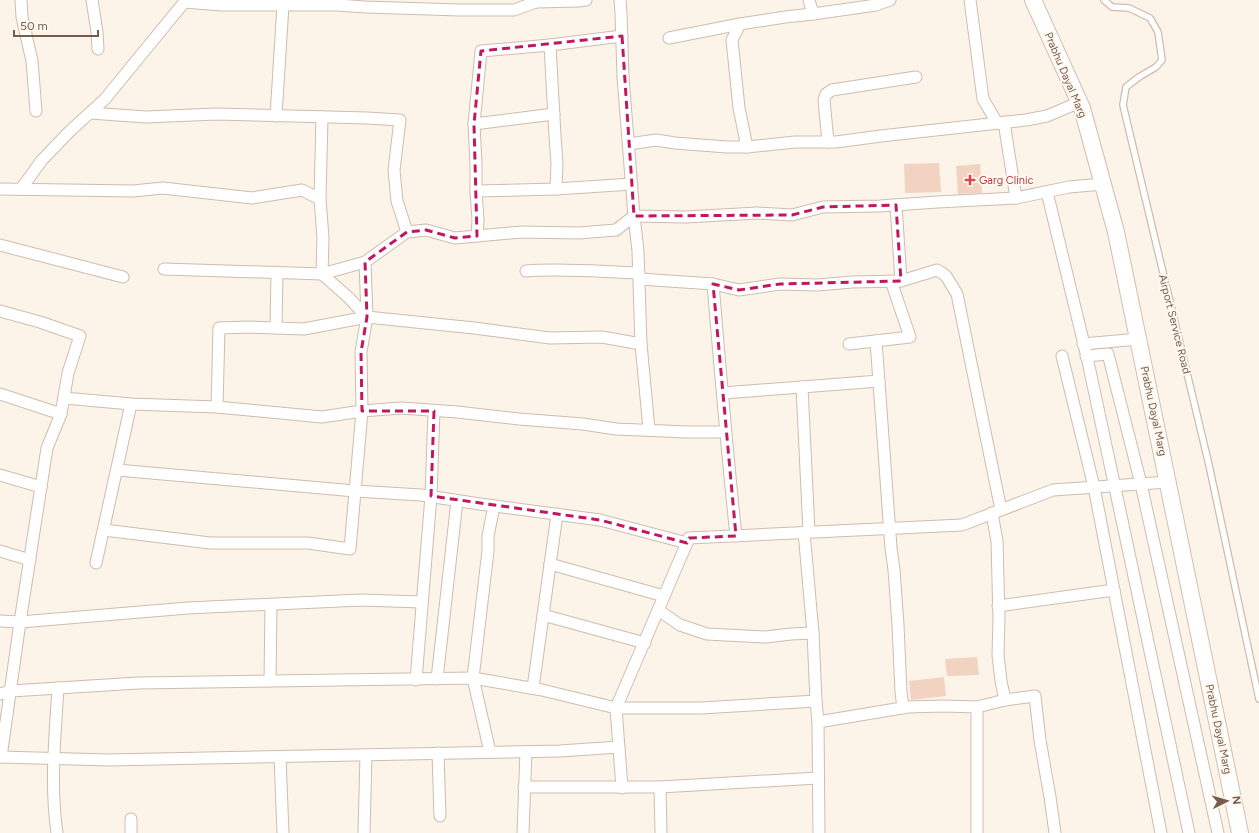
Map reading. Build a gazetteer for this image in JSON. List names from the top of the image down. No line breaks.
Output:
{"streets":{"street":["Prabhu Dayal Marg"],"lane":["Airport Service Road"]},"places":{"health":["Garg Clinic"]},"scale_bar":"50 m","north":"right"}
